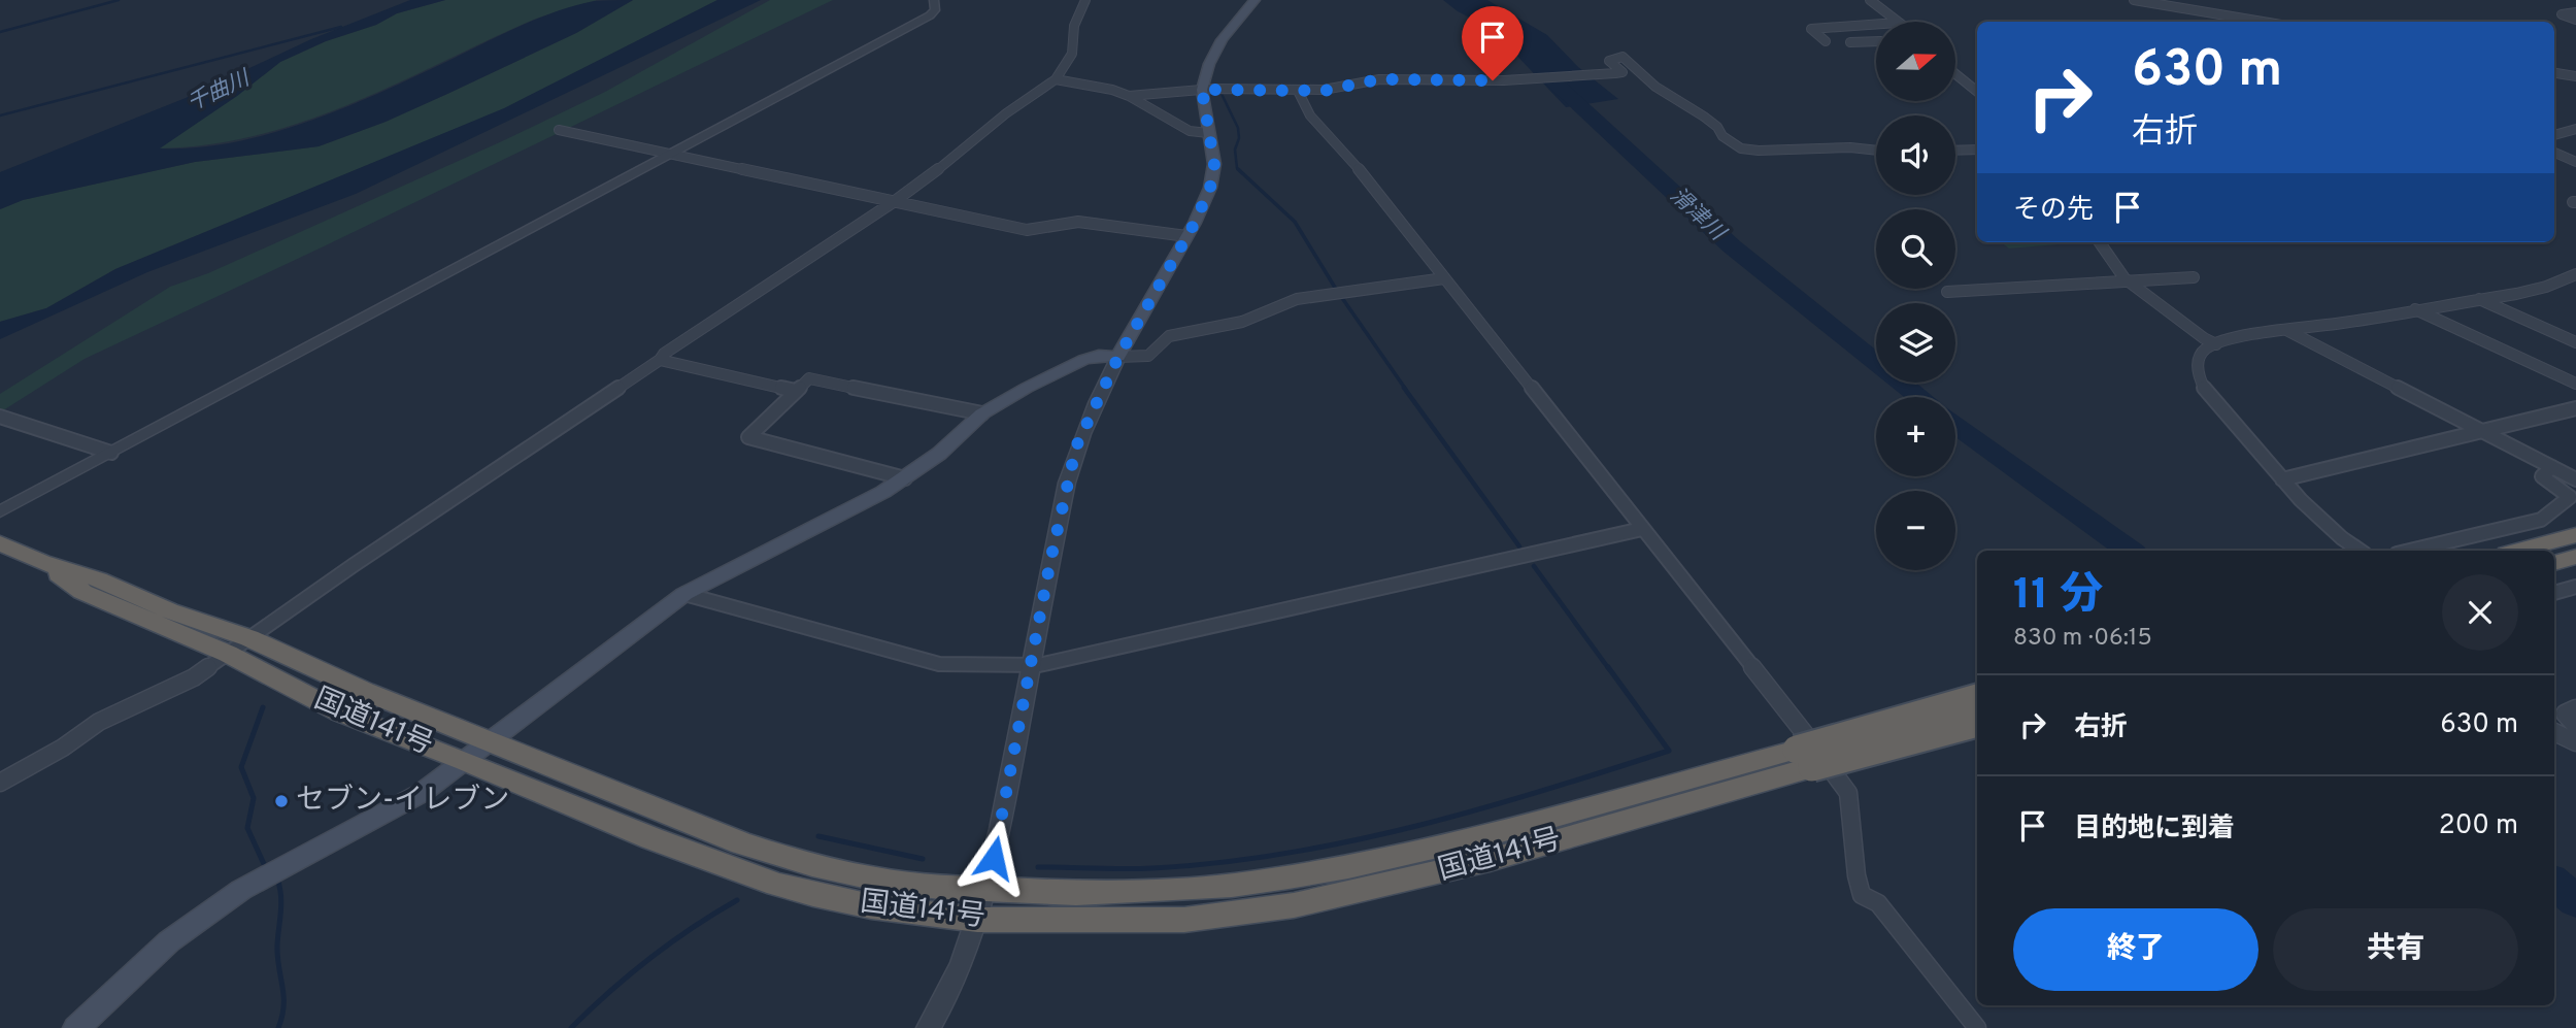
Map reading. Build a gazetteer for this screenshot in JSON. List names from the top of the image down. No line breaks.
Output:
{"streets":{"highway":["国道141号"]},"water":["千曲川","滑津川"],"places":["セブン-イレブン"],"north":"right","page":{"map_buttons":["+","−"],"turn":["630 m","右折"],"then":"その先","heading":["11 分","830 m · 06:15"],"list":[{"name":"右折","value":"630 m"},{"name":"目的地に到着","value":"200 m"}],"buttons":["終了","共有"]}}
